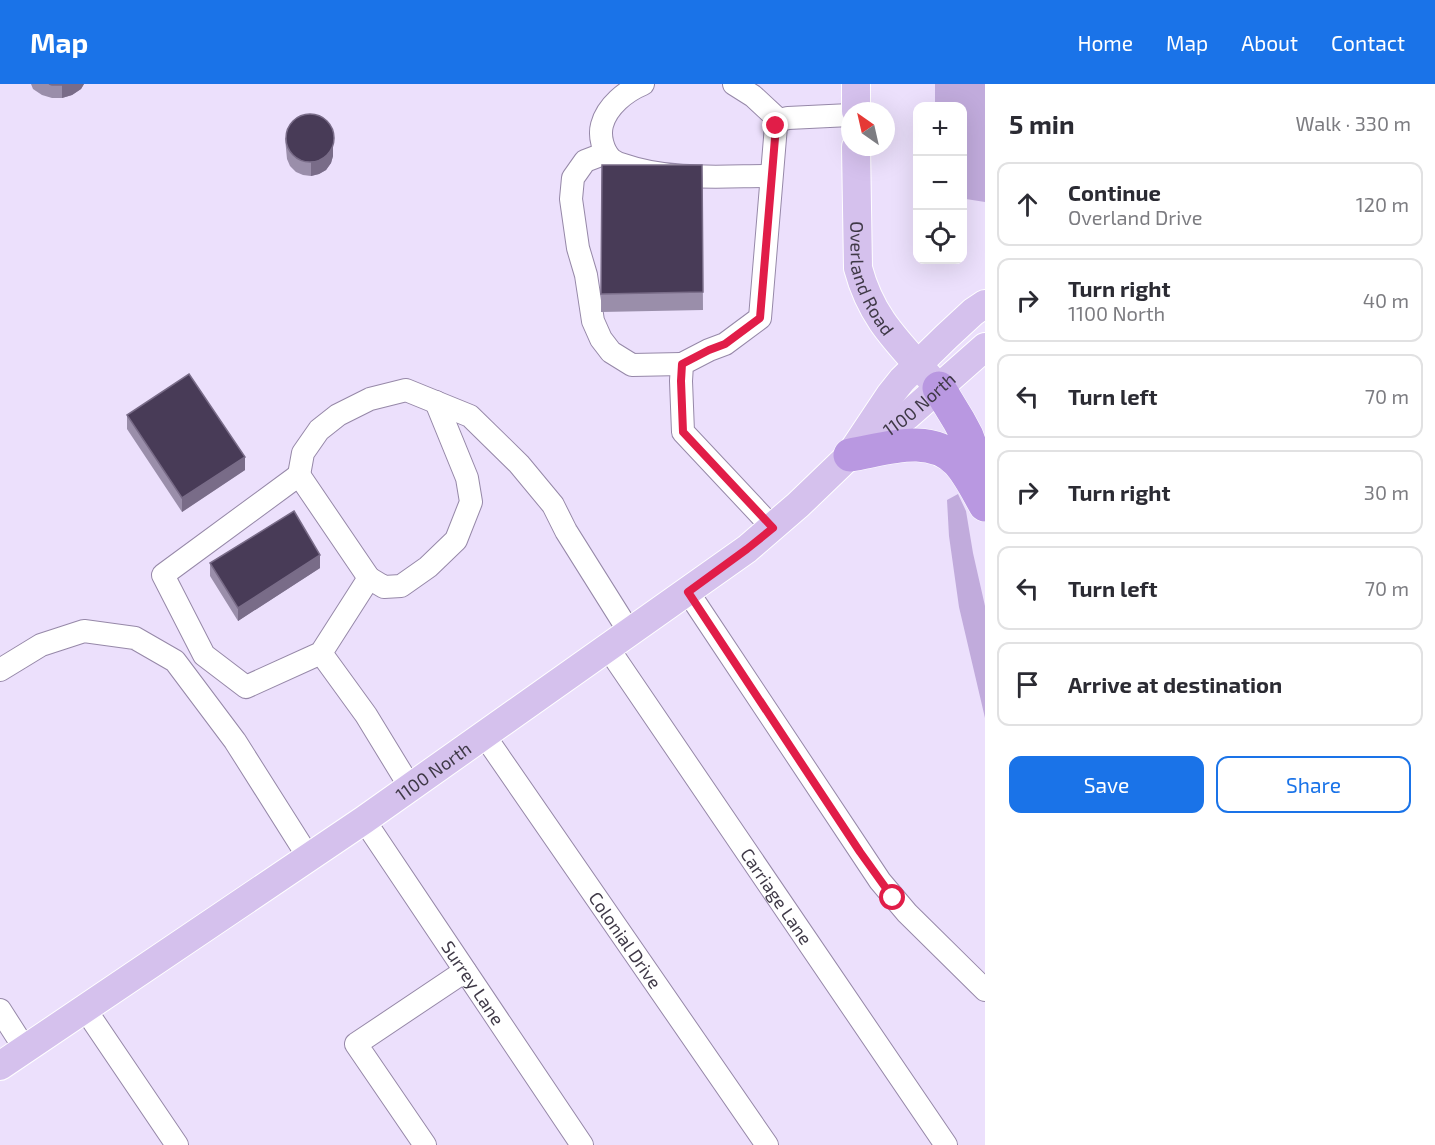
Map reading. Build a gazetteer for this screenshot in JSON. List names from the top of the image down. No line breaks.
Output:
{"streets":{"main road":["Overland Road","1100 North"],"street":["Carriage Lane","Colonial Drive","Surrey Lane"]},"crossings":[["Overland Road","1100 North"],["1100 North","Carriage Lane"],["1100 North","Colonial Drive"],["1100 North","Surrey Lane"]],"north":"top left","page":{"header":"Map","nav":["Home","Map","About","Contact"],"heading":["5 min","Walk · 330 m"],"map_buttons":["+","−"],"list":[["Continue","Overland Drive","120 m"],["Turn right","1100 North","40 m"],["Turn left","70 m"],["Turn right","30 m"],["Turn left","70 m"],"Arrive at destination"],"buttons":["Save","Share"]}}
